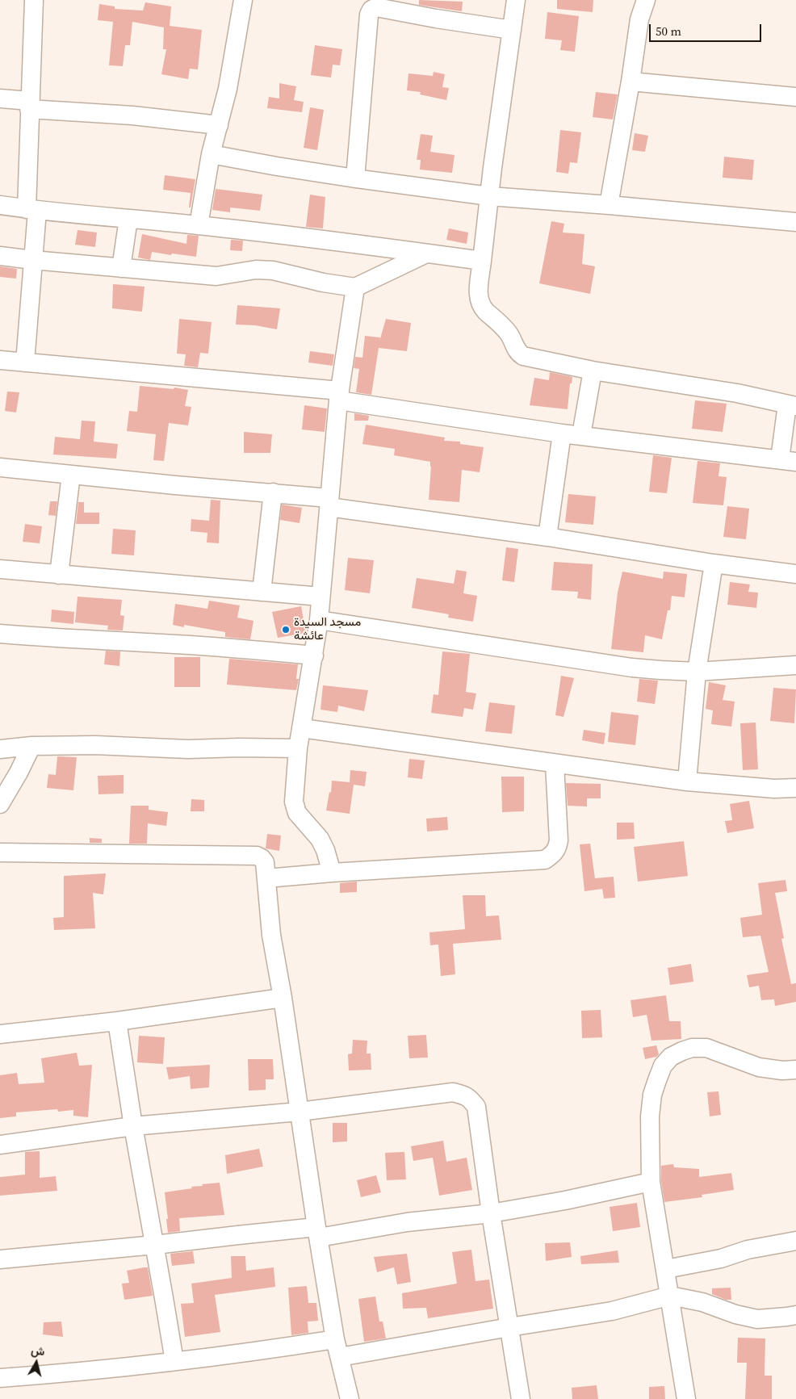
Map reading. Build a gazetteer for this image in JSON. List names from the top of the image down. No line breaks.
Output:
{"places":["مسجد السيدة عائشة"],"scale_bar":"50 m","north":"top"}
